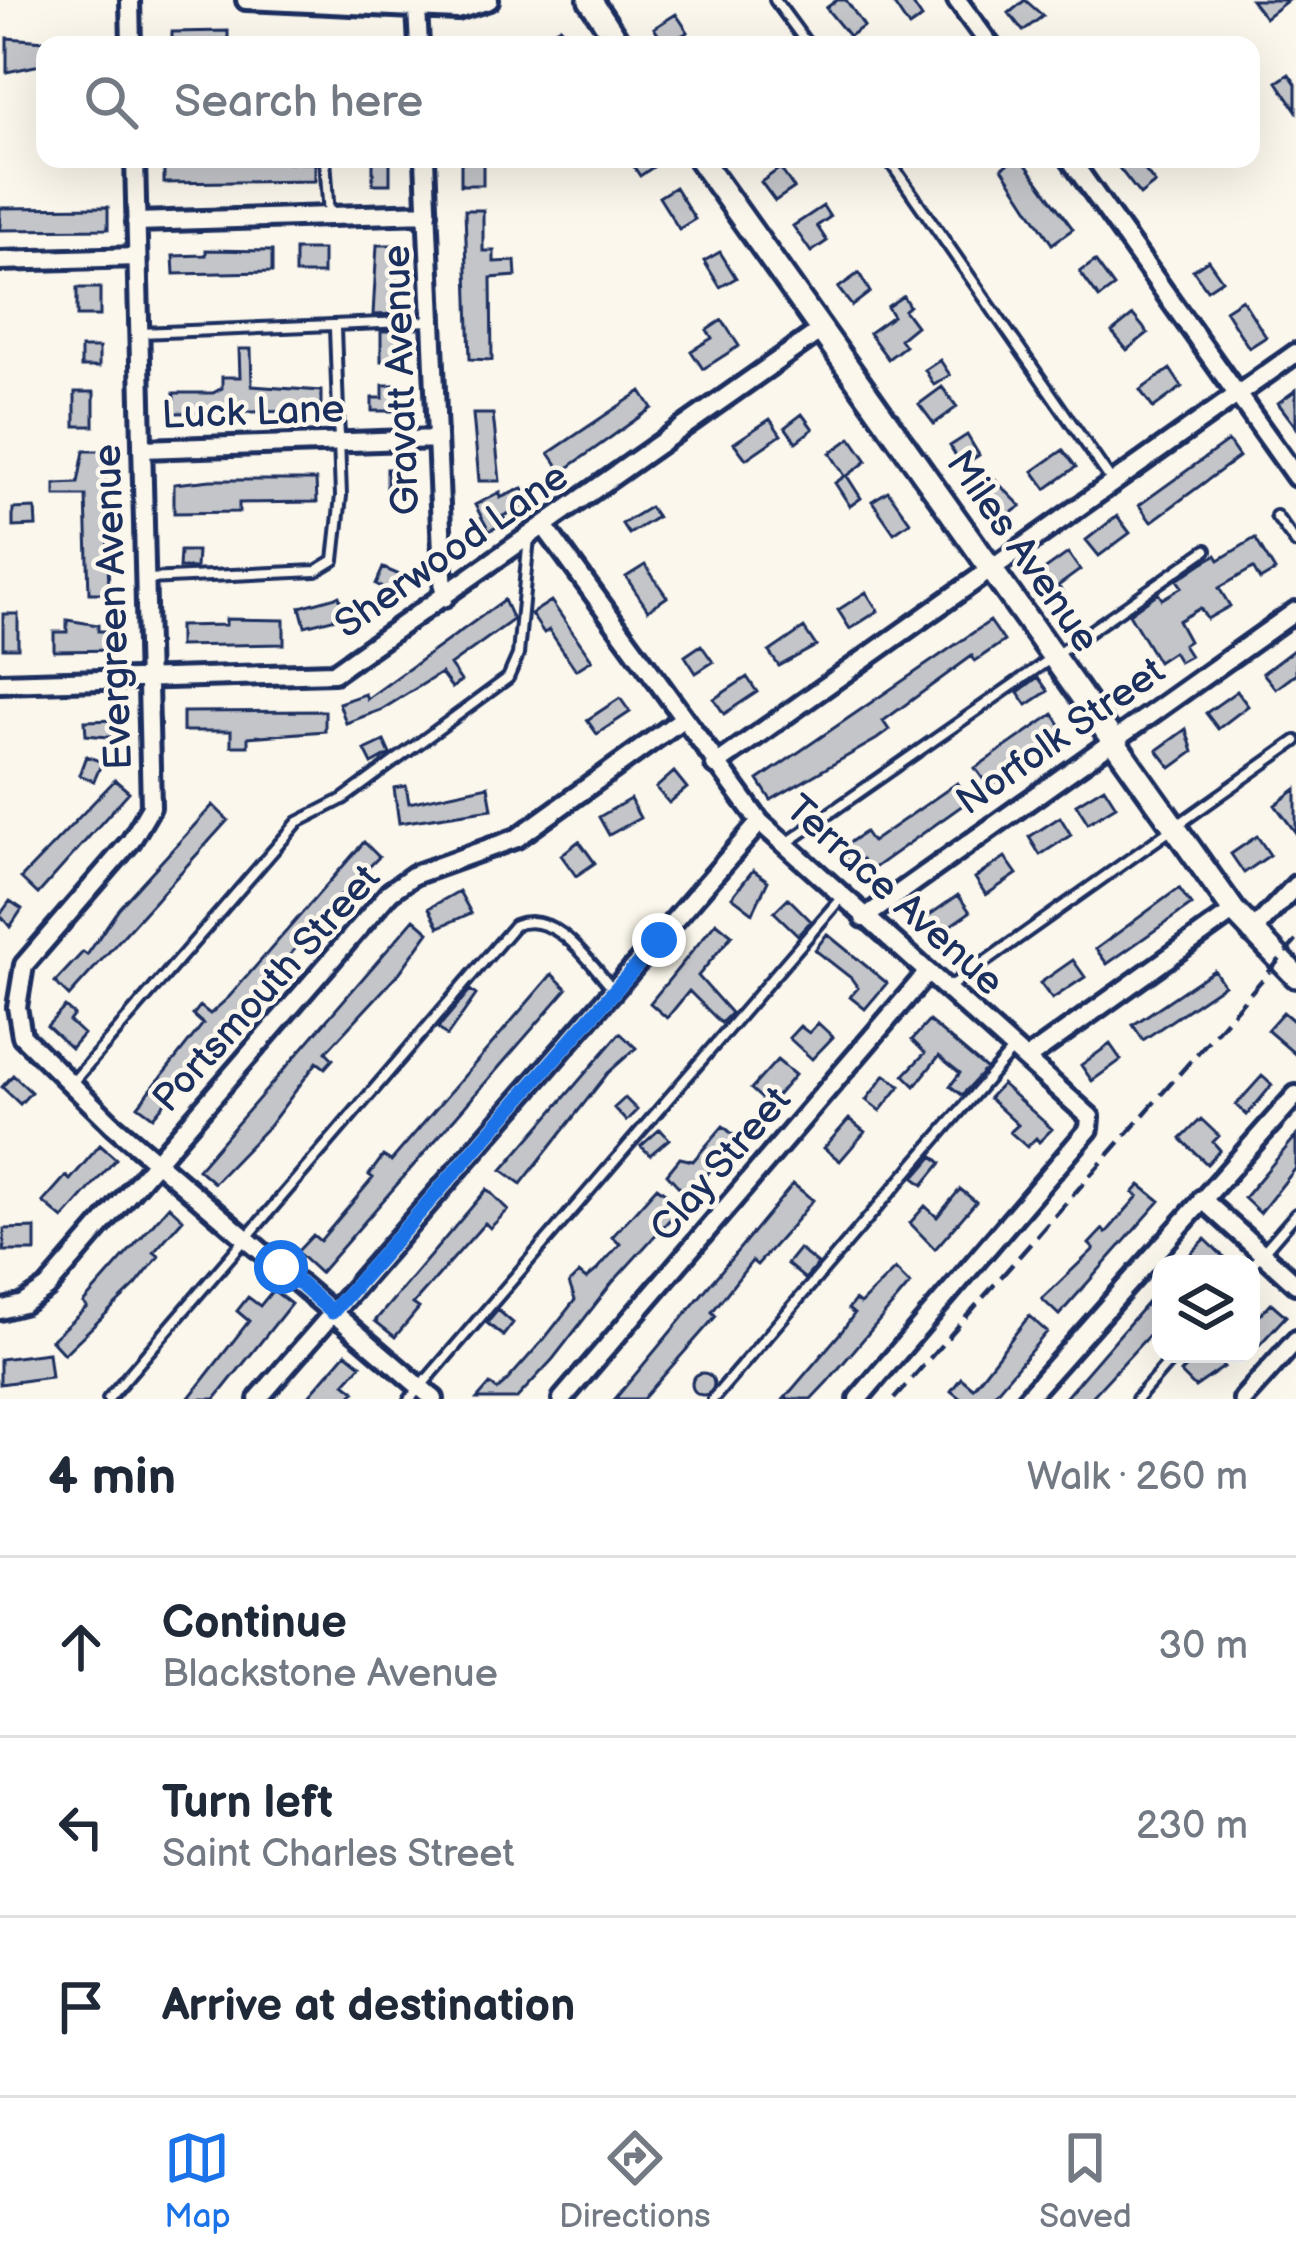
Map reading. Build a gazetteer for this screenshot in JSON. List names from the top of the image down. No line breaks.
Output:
{"streets":{"street":["Gravatt Avenue","Luck Lane","Sherwood Lane","Miles Avenue","Evergreen Avenue","Norfolk Street","Terrace Avenue","Portsmouth Street","Clay Street"]},"crossings":[["Gravatt Avenue","Luck Lane"],["Gravatt Avenue","Sherwood Lane"],["Luck Lane","Evergreen Avenue"],["Sherwood Lane","Miles Avenue"],["Sherwood Lane","Evergreen Avenue"],["Sherwood Lane","Terrace Avenue"],["Miles Avenue","Norfolk Street"],["Norfolk Street","Terrace Avenue"],["Terrace Avenue","Portsmouth Street"],["Terrace Avenue","Clay Street"]],"page":{"search":"Search here","heading":["4 min","Walk · 260 m"],"list":[["Continue","Blackstone Avenue","30 m"],["Turn left","Saint Charles Street","230 m"],"Arrive at destination"],"nav":["Map","Directions","Saved"]}}
